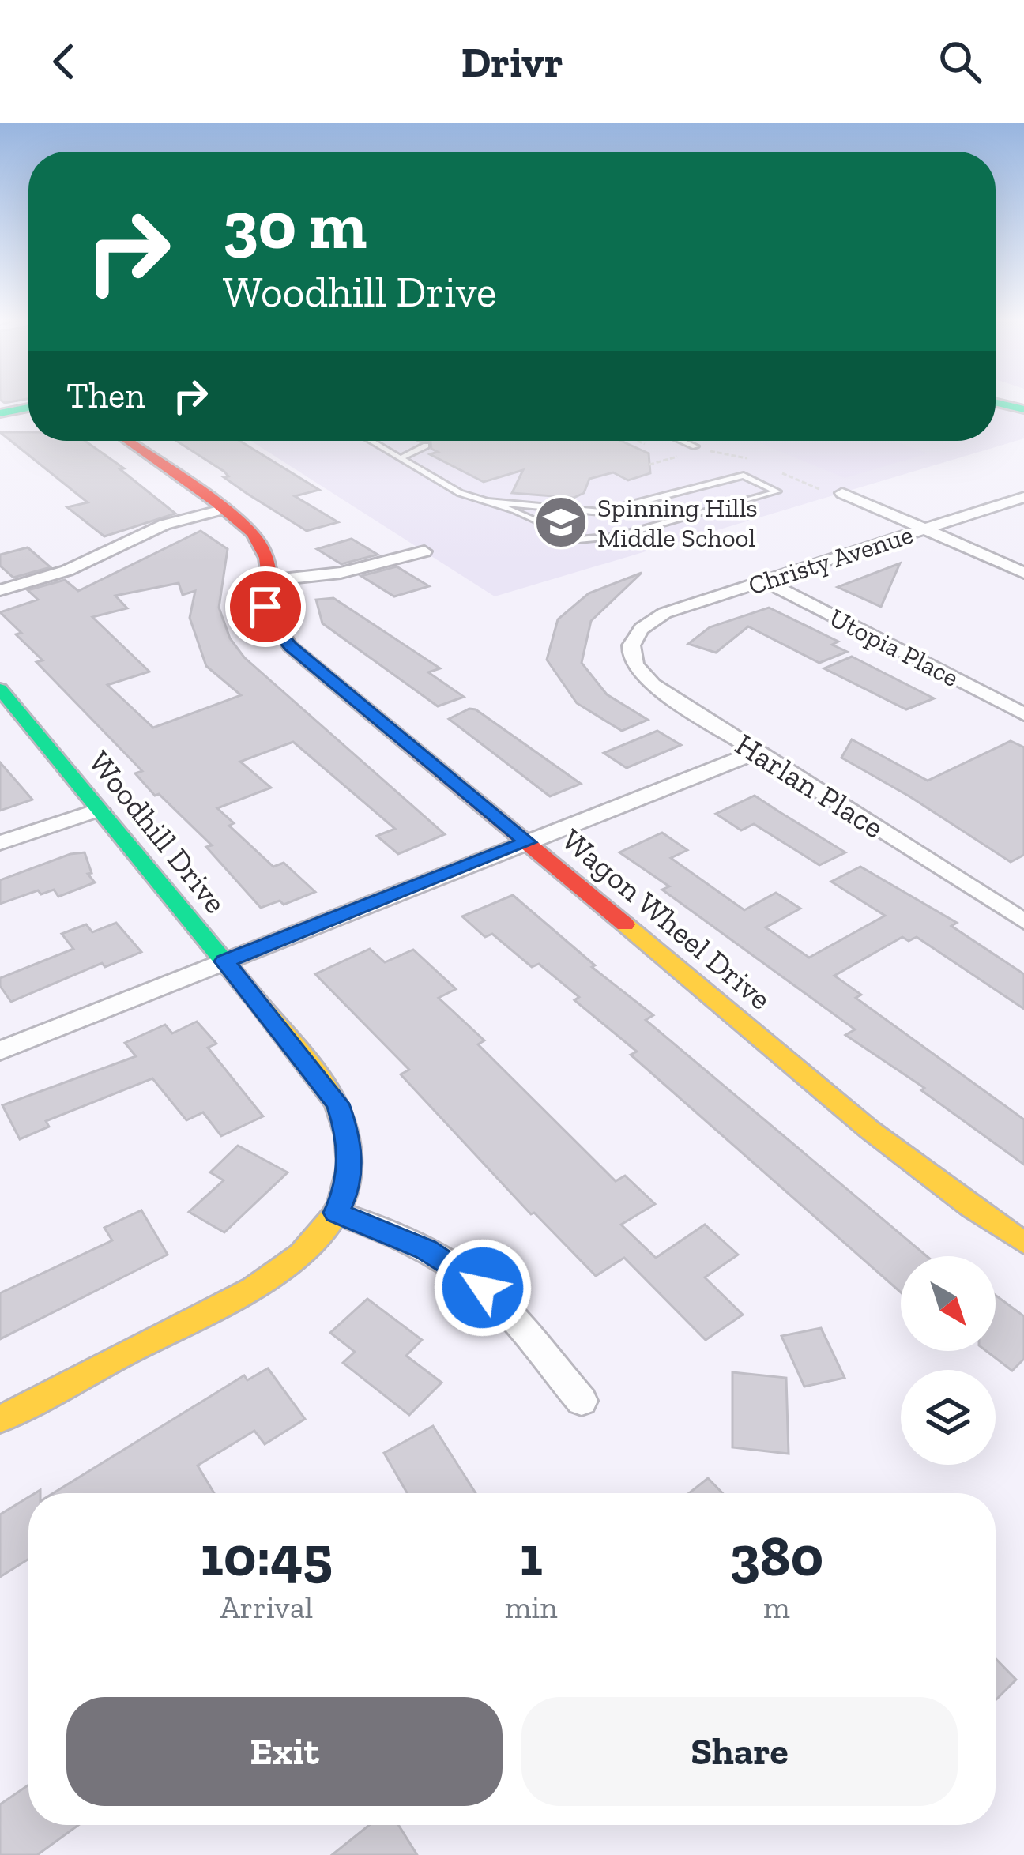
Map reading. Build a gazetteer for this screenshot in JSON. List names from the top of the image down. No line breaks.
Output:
{"streets":{"street":["Christy Avenue","Utopia Place","Harlan Place","Woodhill Drive","Wagon Wheel Drive"]},"crossings":[["Christy Avenue","Utopia Place"],["Christy Avenue","Harlan Place"]],"places":{"school or university":["Spinning Hills Middle School"]},"north":"bottom right","page":{"header":"Drivr","turn":["30 m","Woodhill Drive"],"then":"Then","eta":["10:45","Arrival","1","min","380","m"],"buttons":["Exit","Share"]}}
